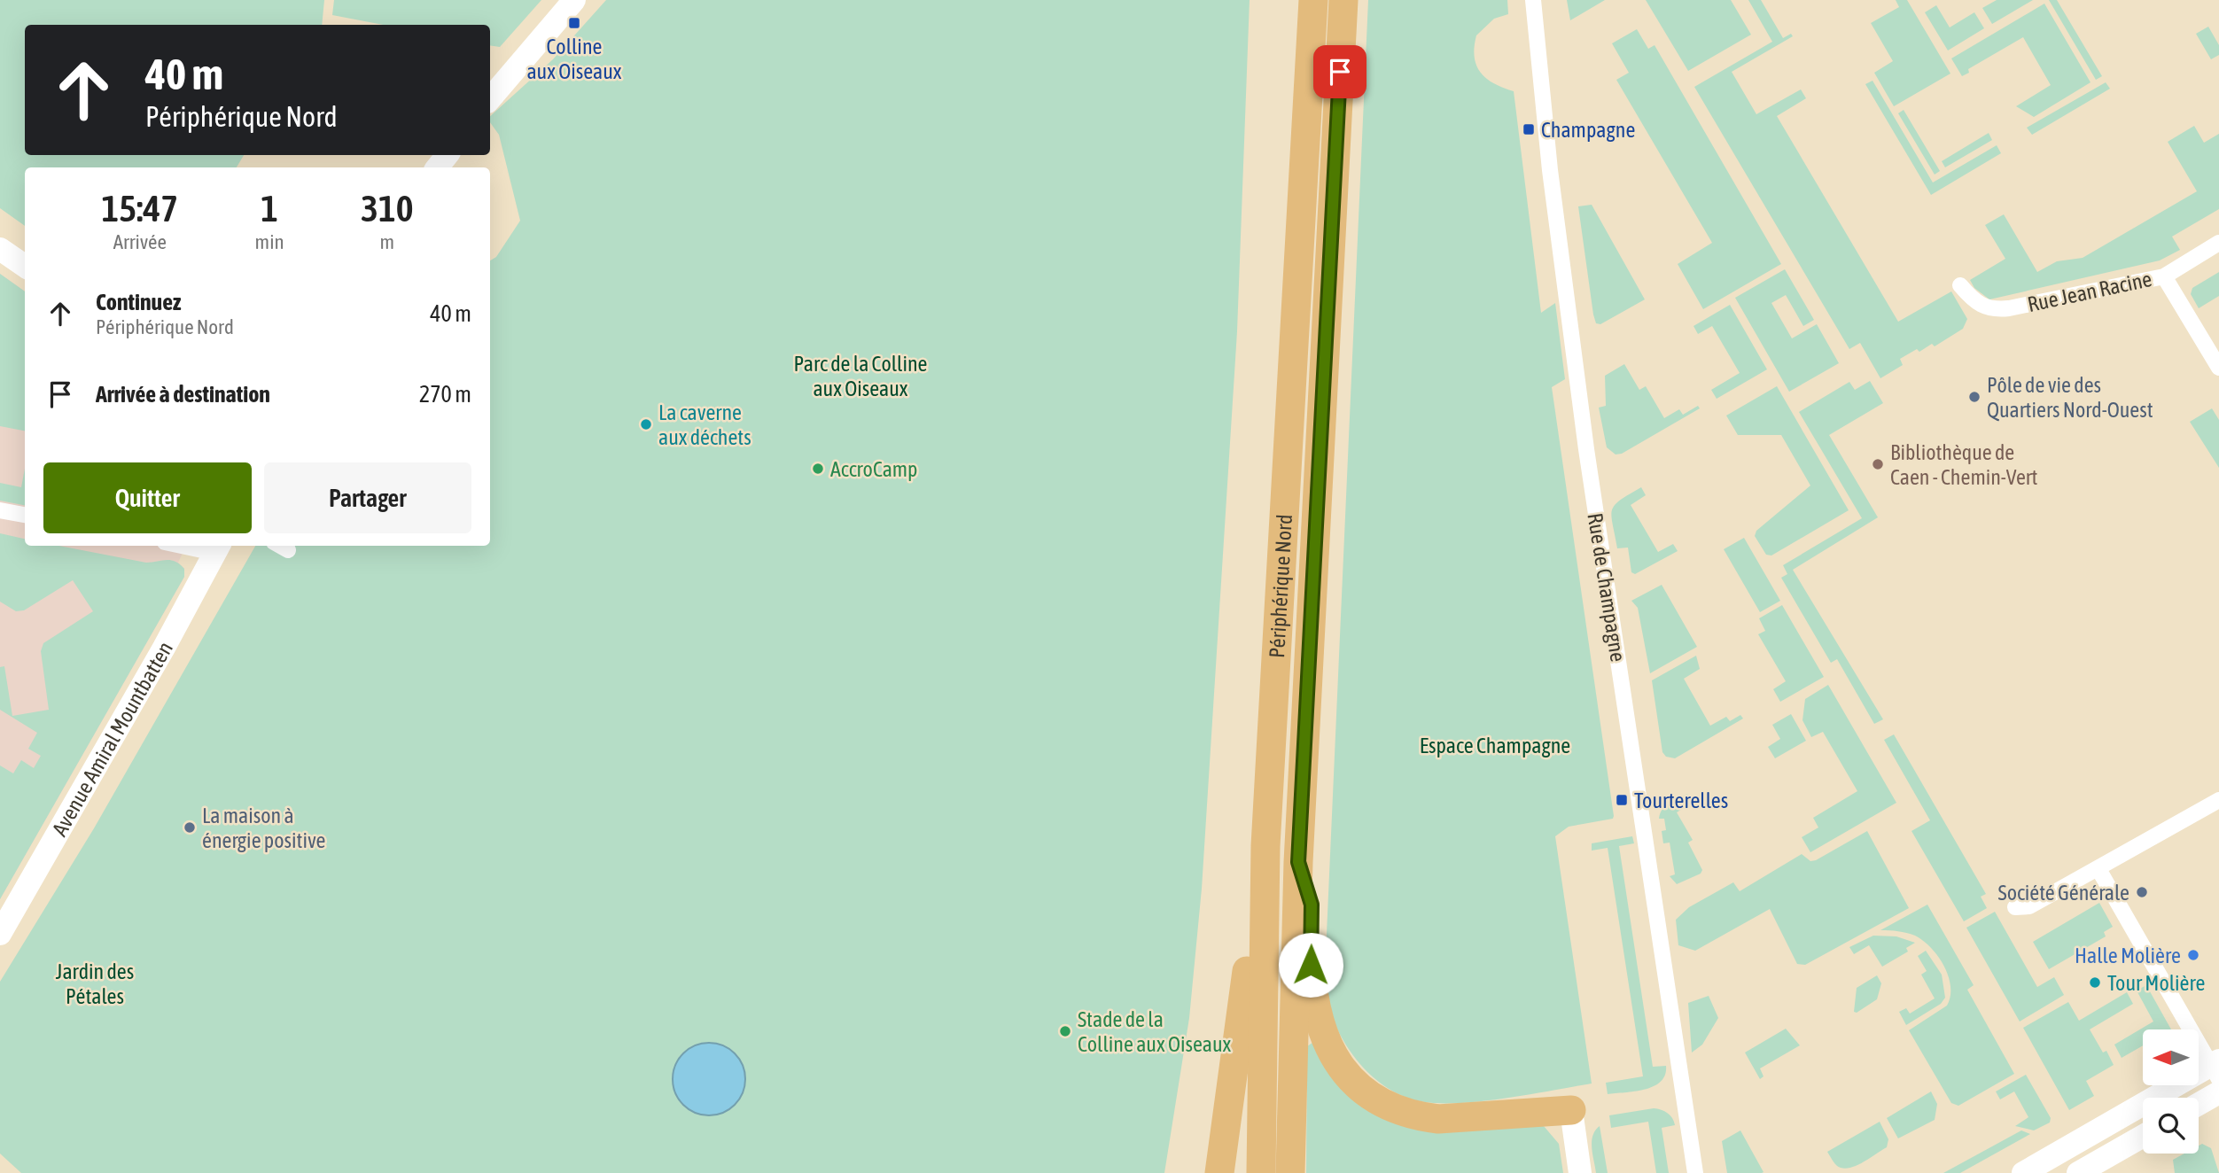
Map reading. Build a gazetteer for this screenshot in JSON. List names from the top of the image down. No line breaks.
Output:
{"streets":{"highway":["Périphérique Nord"],"street":["Rue Jean Racine","Rue de Champagne","Avenue Amiral Mountbatten"]},"parks":["Parc de la Colline aux Oiseaux","Espace Champagne","Jardin des Pétales"],"places":{"transit":["Colline aux Oiseaux","Champagne","Tourterelles"],"other":["Pôle de vie des Quartiers Nord-Ouest","La caverne aux déchets","Bibliothèque de Caen - Chemin-Vert","AccroCamp","La maison à énergie positive","Société Générale","Halle Molière","Tour Molière","Stade de la Colline aux Oiseaux"]},"north":"left","page":{"turn":["40 m","Périphérique Nord"],"eta":["15:47","Arrivée","1","min","310","m"],"list":[{"name":"Continuez","note":"Périphérique Nord","value":"40 m"},{"name":"Arrivée à destination","value":"270 m"}],"buttons":["Quitter","Partager"]}}
